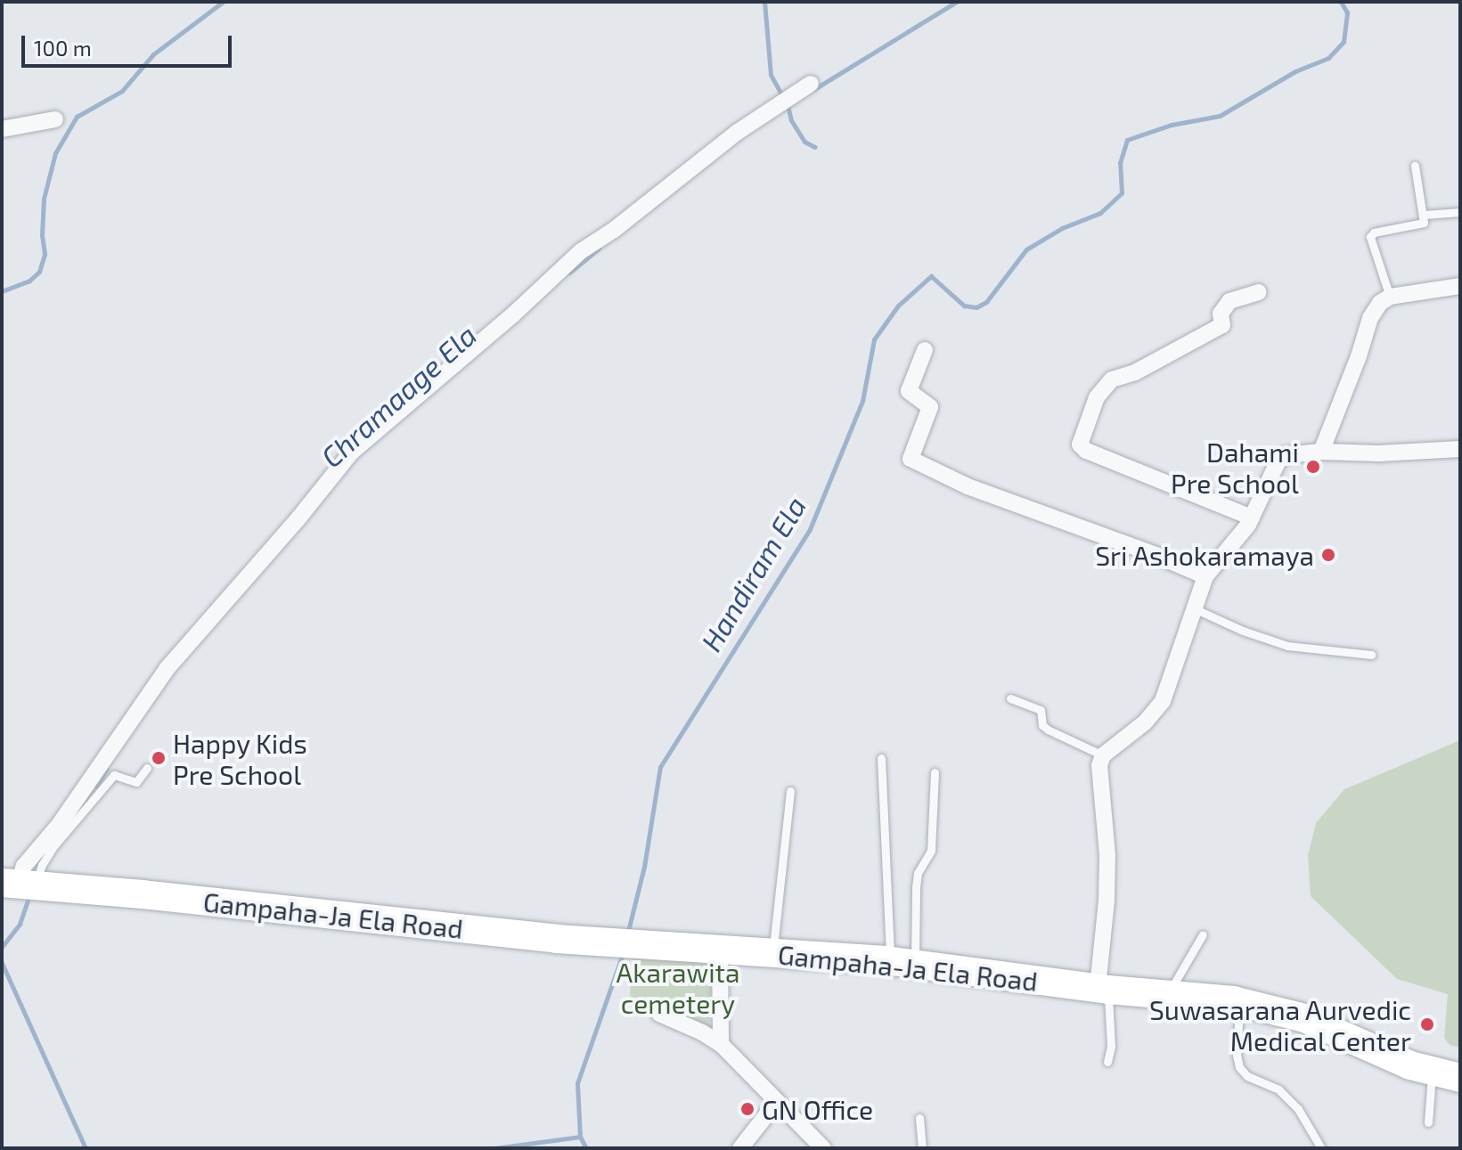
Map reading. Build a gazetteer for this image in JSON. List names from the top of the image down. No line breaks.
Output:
{"streets":{"highway":["Gampaha-Ja Ela Road"]},"water":["Chramaage Ela","Handiram Ela"],"parks":["Akarawita cemetery"],"places":["Dahami Pre School","Sri Ashokaramaya","Happy Kids Pre School","Suwasarana Aurvedic Medical Center","GN Office"],"scale_bar":"100 m"}
